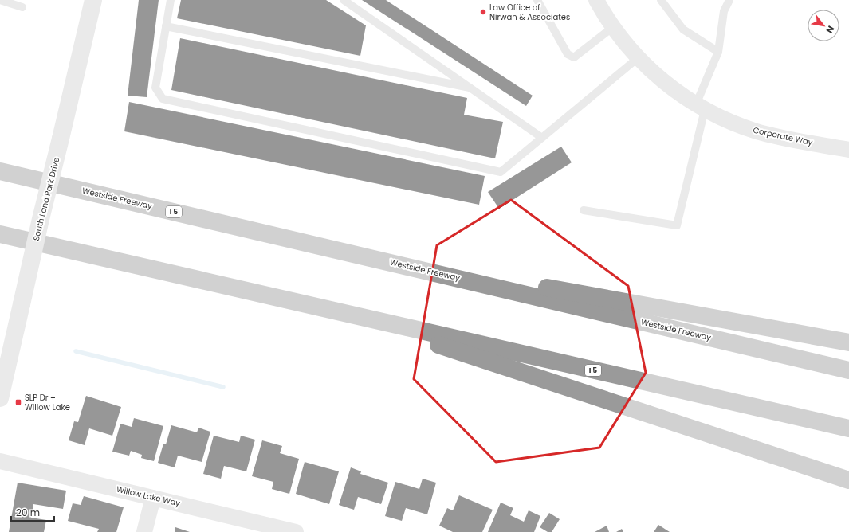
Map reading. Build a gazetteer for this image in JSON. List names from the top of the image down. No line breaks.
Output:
{"streets":{"highway":["Westside Freeway","I 5"],"street":["Corporate Way","South Land Park Drive","Willow Lake Way"]},"places":{"other":["Law Office of Nirwan & Associates"],"transit":["SLP Dr + Willow Lake"]},"scale_bar":"20 m","north":"bottom right"}
